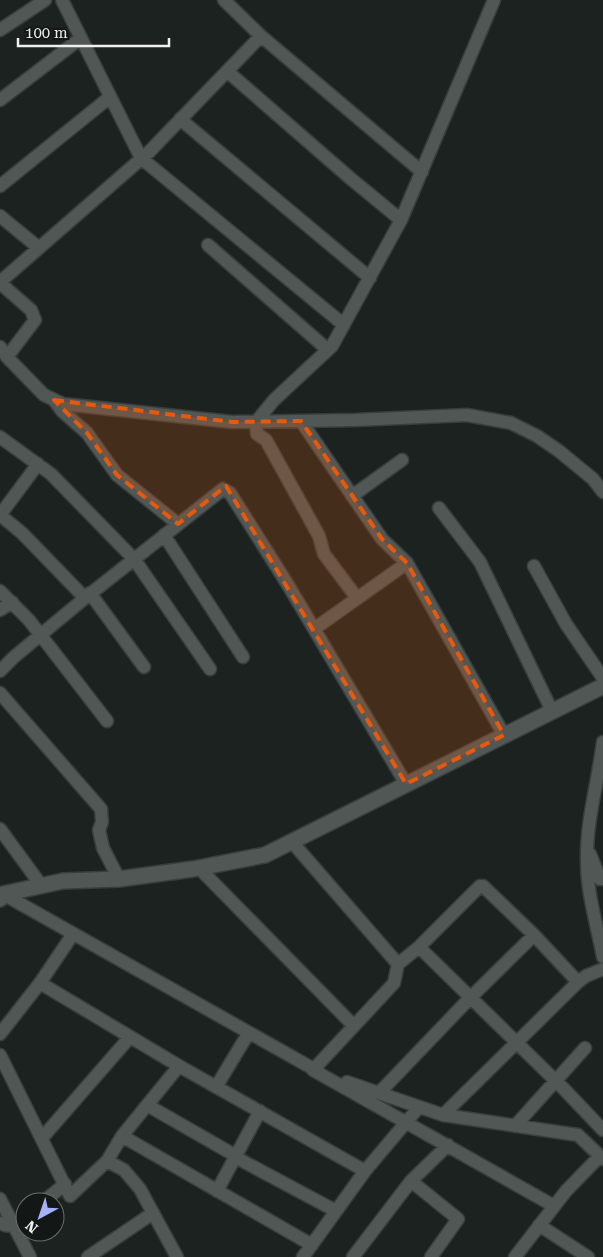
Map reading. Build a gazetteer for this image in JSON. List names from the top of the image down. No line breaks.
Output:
{"scale_bar":"100 m","north":"bottom left"}
